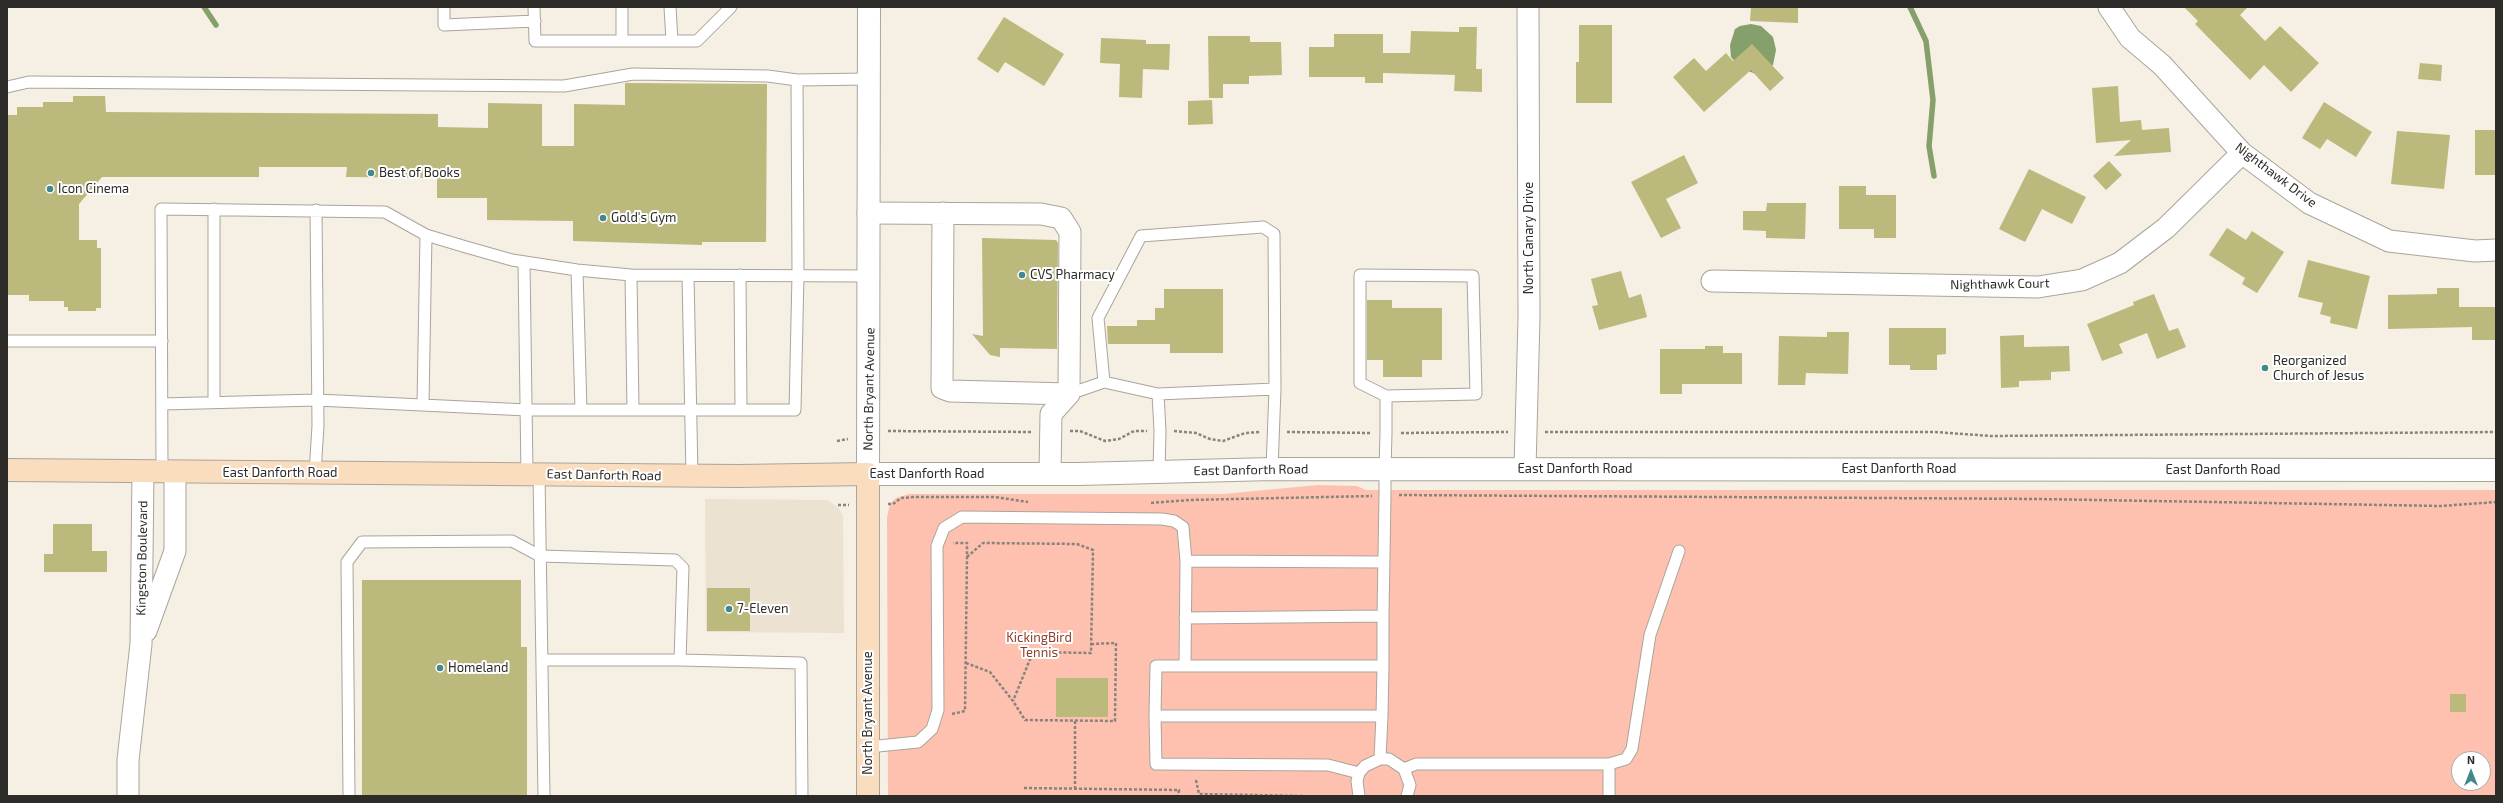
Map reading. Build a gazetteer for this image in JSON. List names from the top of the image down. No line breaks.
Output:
{"streets":{"main road":["North Bryant Avenue","East Danforth Road"],"street":["Nighthawk Drive","North Canary Drive","Nighthawk Court","Kingston Boulevard"]},"crossings":[["Nighthawk Drive","Nighthawk Court"],["North Canary Drive","East Danforth Road"],["North Bryant Avenue","East Danforth Road"],["East Danforth Road","Kingston Boulevard"]],"parks":["KickingBird Tennis"],"places":["Best of Books","Icon Cinema","Gold's Gym","CVS Pharmacy","Reorganized Church of Jesus","7-Eleven","Homeland"],"north":"top"}
